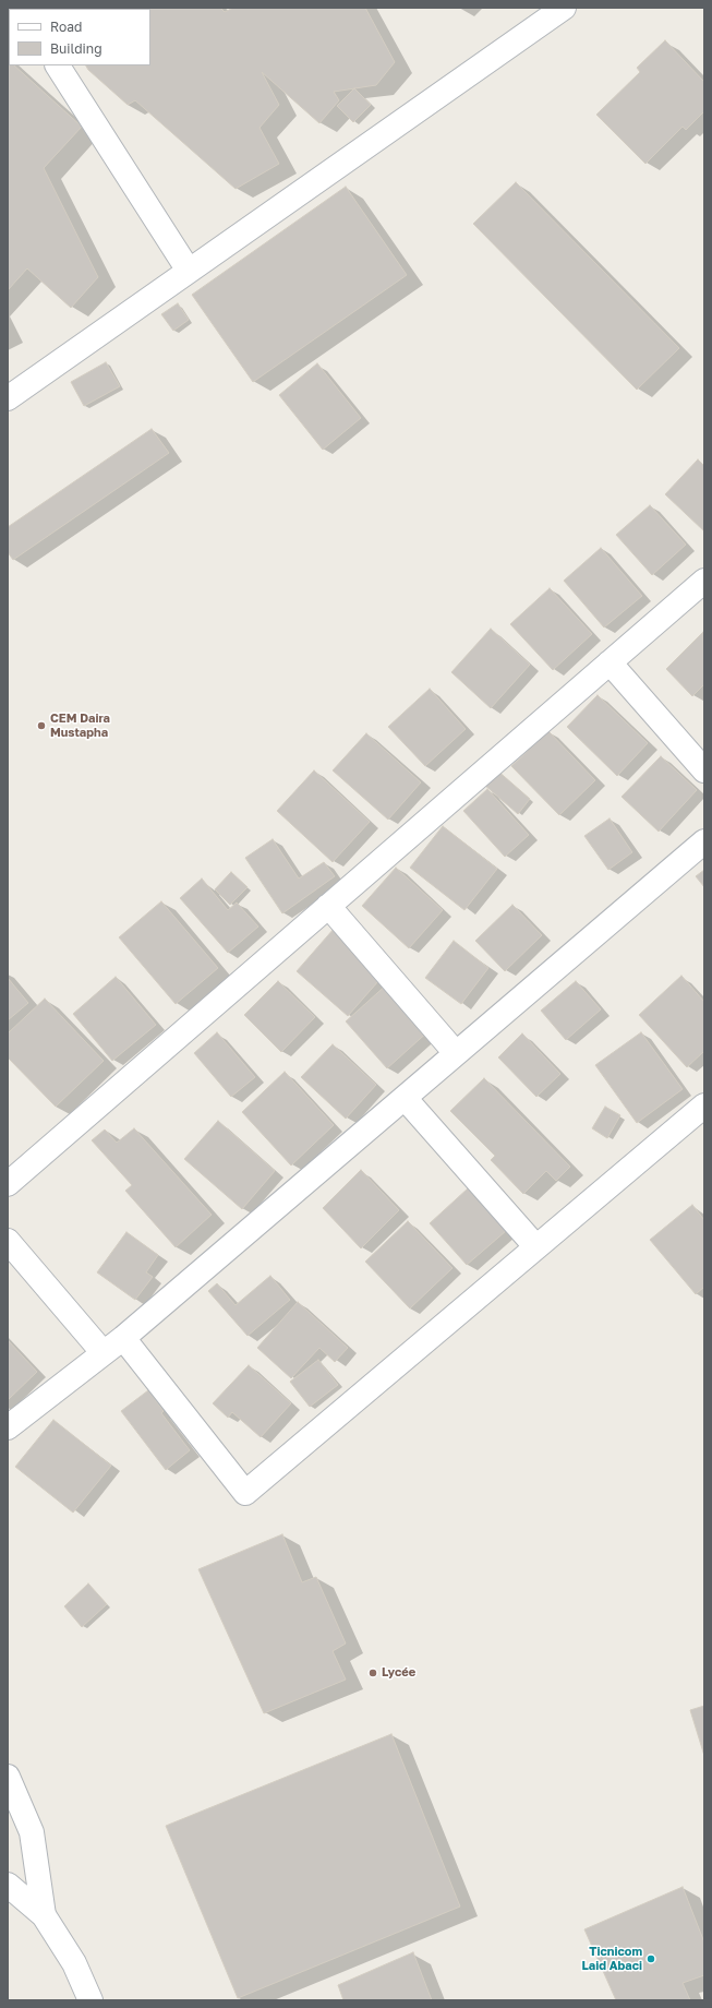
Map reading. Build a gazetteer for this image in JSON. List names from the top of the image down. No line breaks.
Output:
{"places":["CEM Daira Mustapha","Lycée","Ticnicom Laid Abaci"],"legend":["Road","Building"]}
